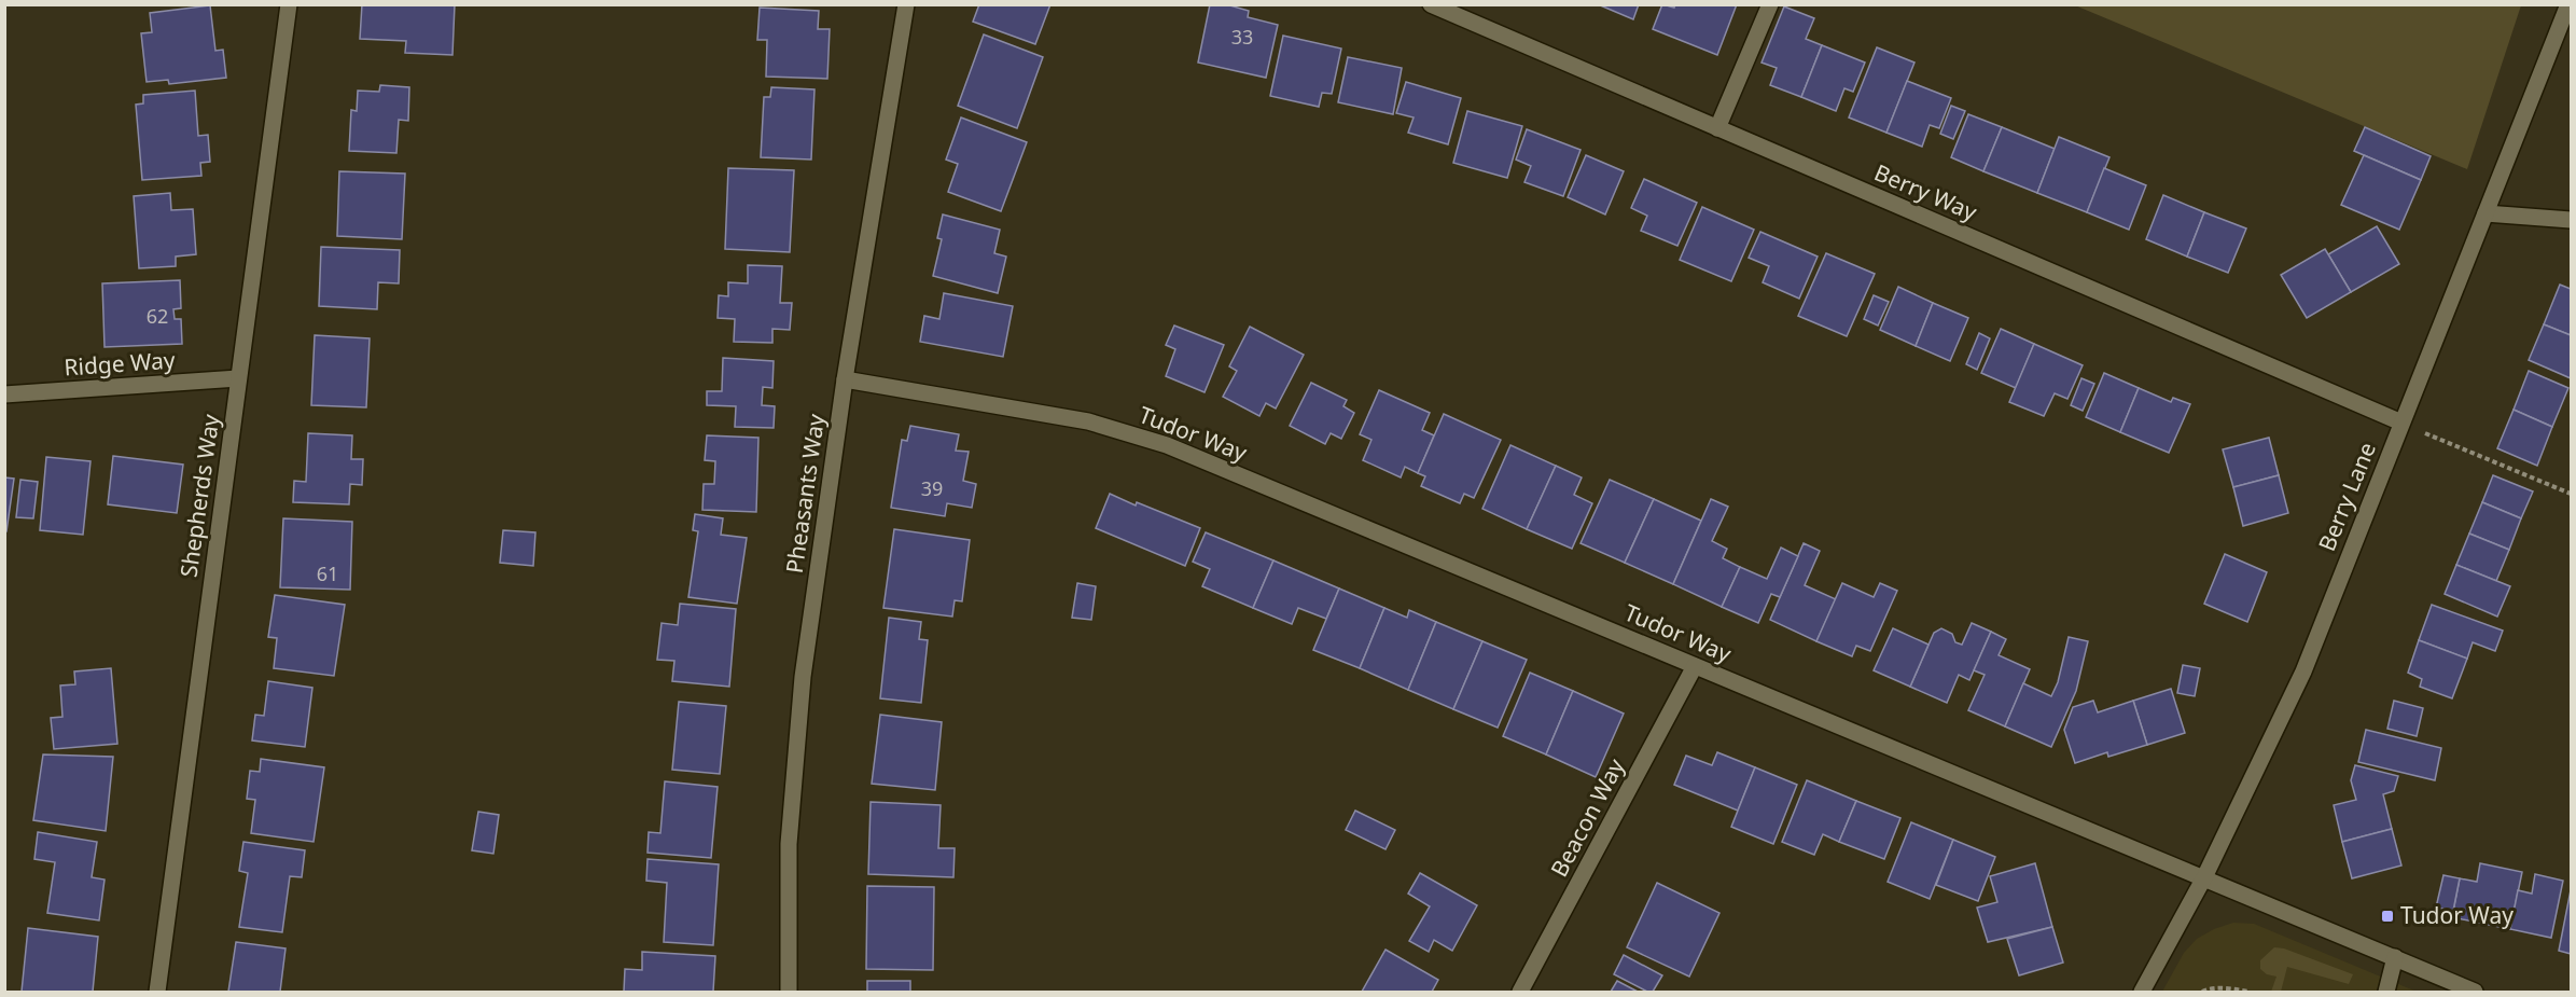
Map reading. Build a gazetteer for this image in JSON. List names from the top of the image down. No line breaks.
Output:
{"streets":{"street":["Berry Way","Ridge Way","Tudor Way","Pheasants Way","Shepherds Way","Berry Lane","Beacon Way"]},"crossings":[["Berry Way","Berry Lane"],["Ridge Way","Shepherds Way"],["Tudor Way","Pheasants Way"],["Tudor Way","Berry Lane"],["Tudor Way","Beacon Way"]],"places":{"transit":["Tudor Way"]},"house_numbers":["33","62","39","61"]}
